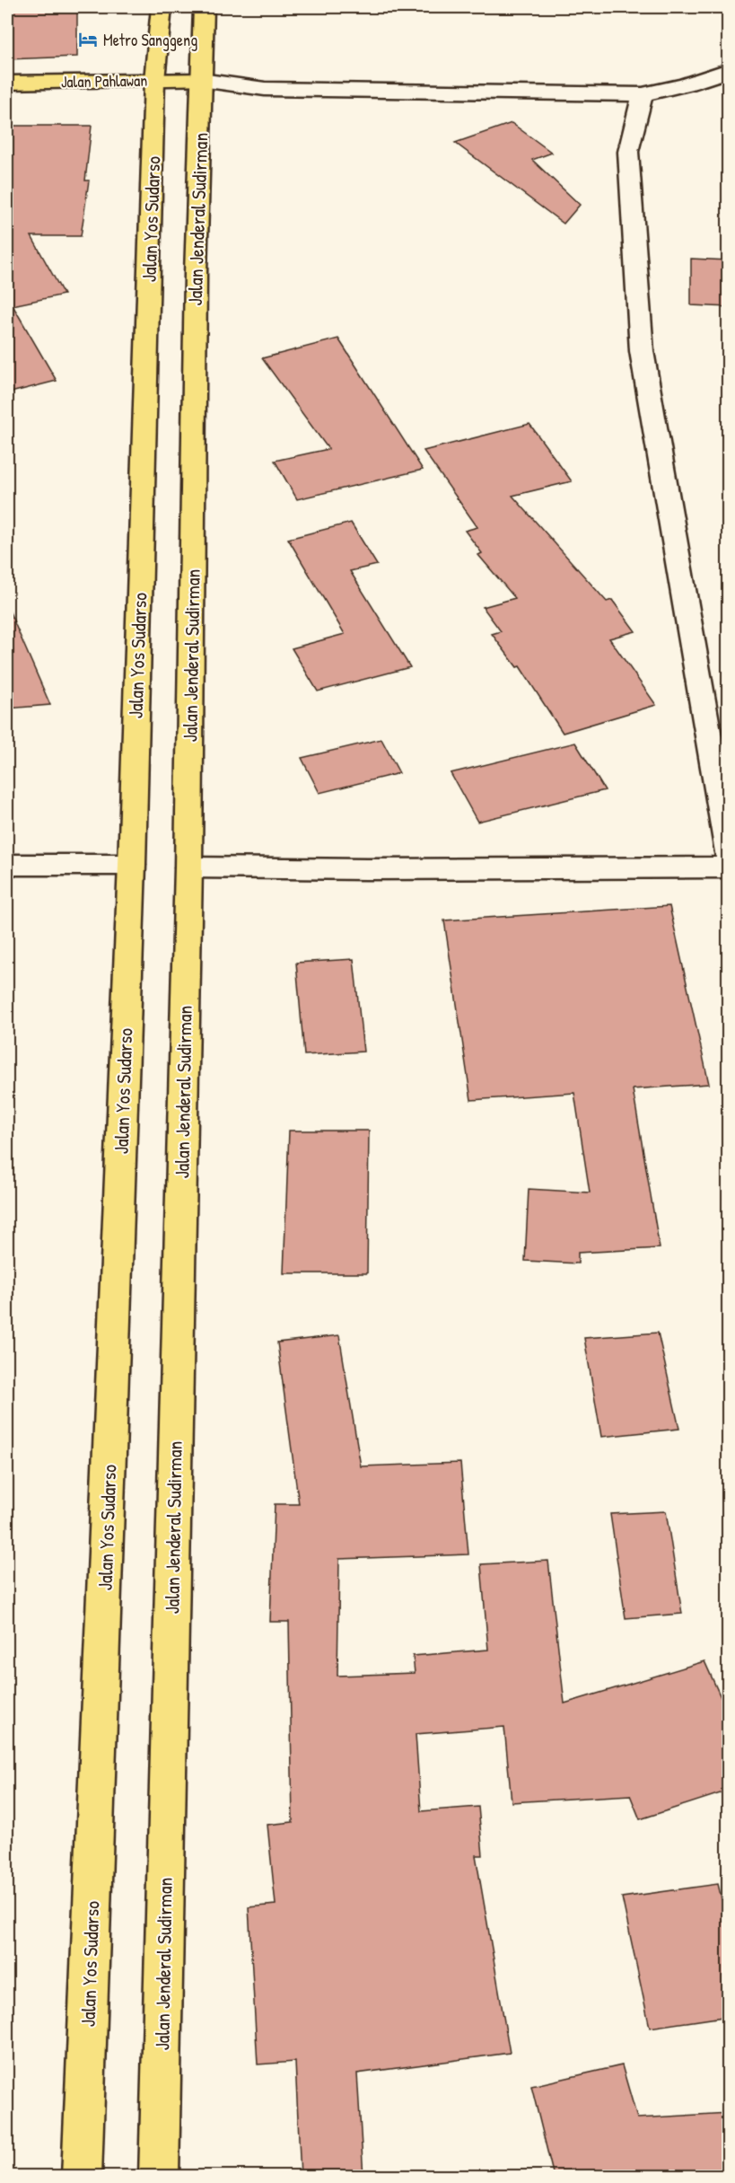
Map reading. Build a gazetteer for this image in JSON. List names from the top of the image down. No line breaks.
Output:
{"streets":{"main road":["Jalan Pahlawan","Jalan Yos Sudarso","Jalan Jenderal Sudirman"]},"crossings":[["Jalan Pahlawan","Jalan Yos Sudarso"],["Jalan Pahlawan","Jalan Jenderal Sudirman"]],"places":{"hotel":["Metro Sanggeng"]}}
